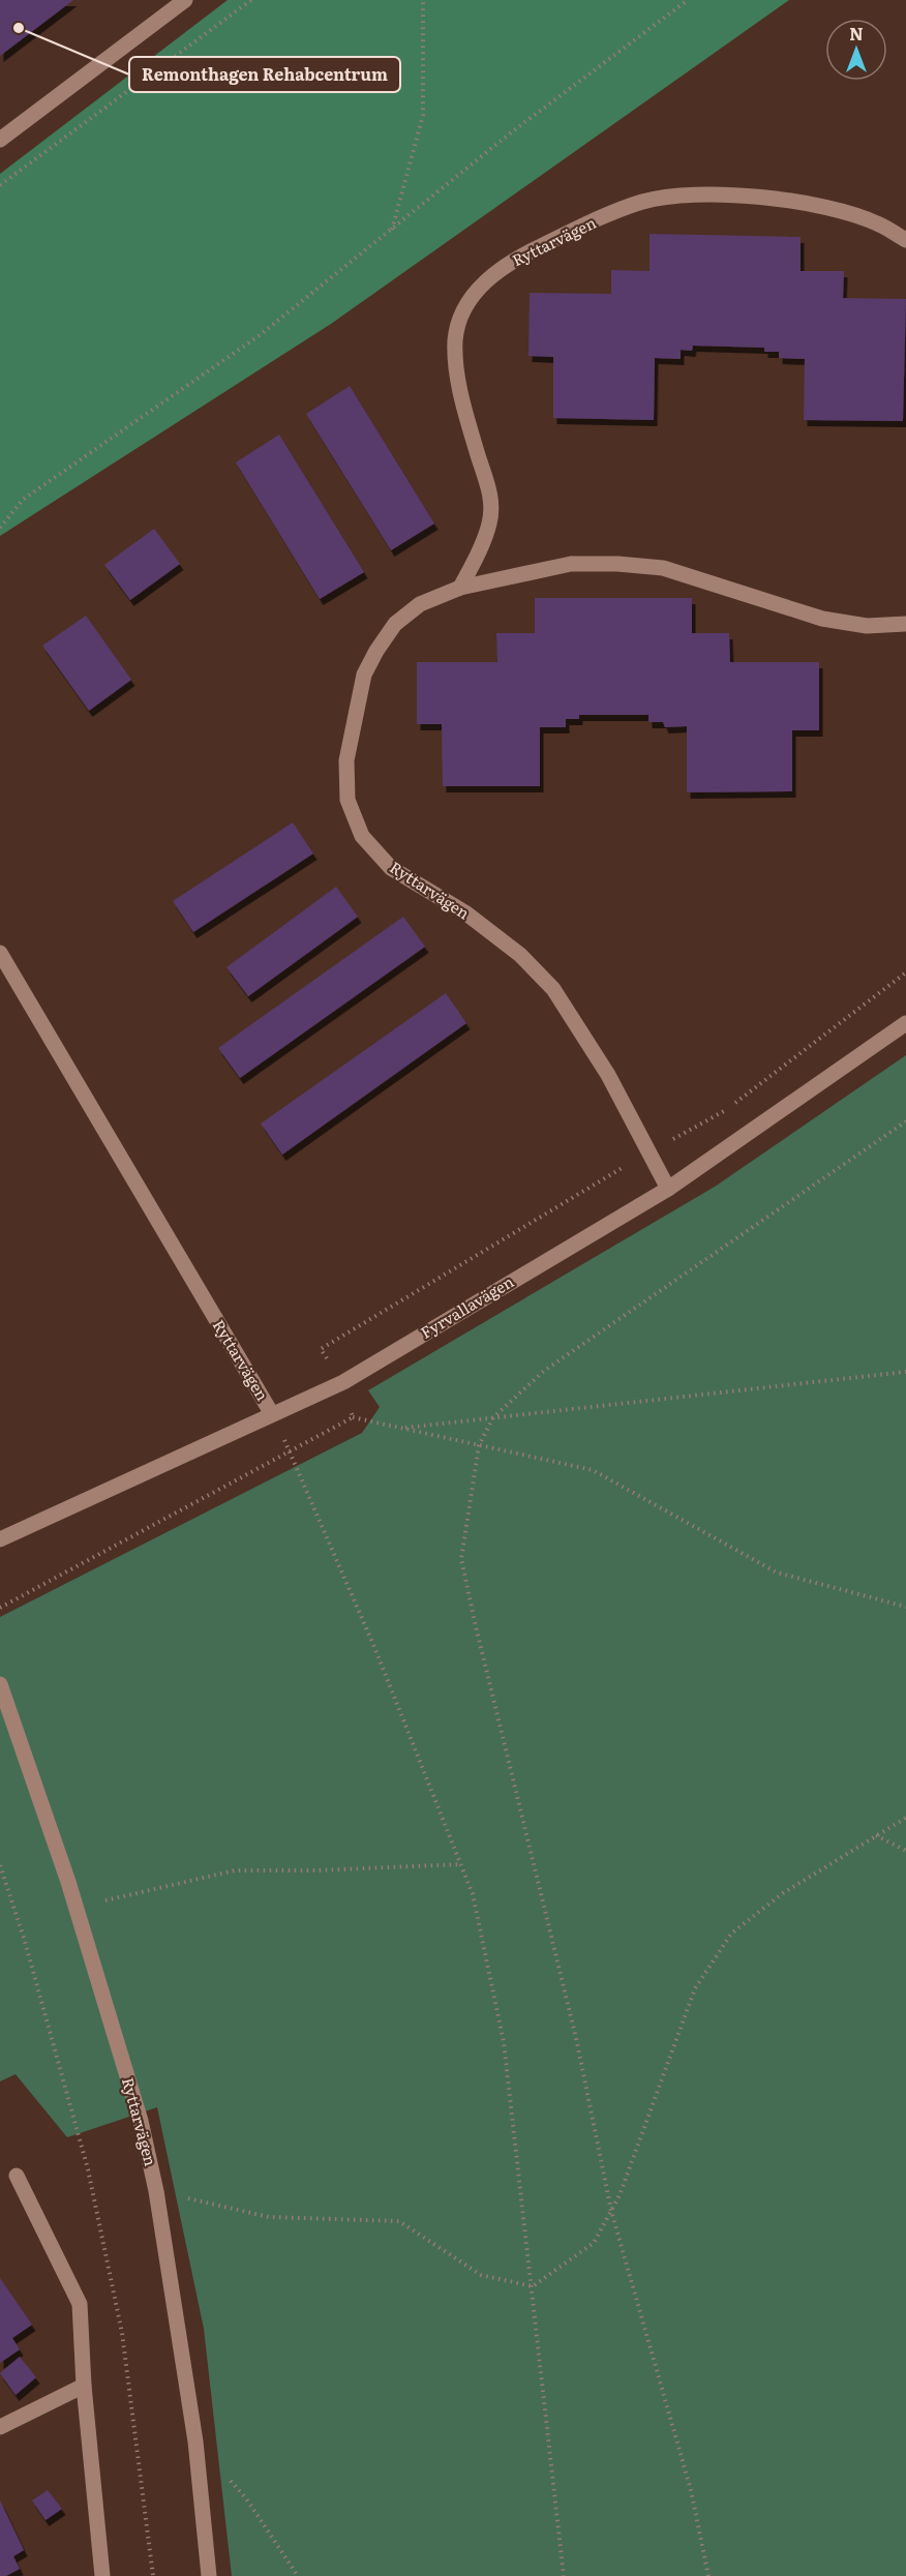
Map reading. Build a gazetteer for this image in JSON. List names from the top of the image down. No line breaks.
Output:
{"streets":{"street":["Ryttarvägen","Fyrvallavägen"]},"crossings":[["Ryttarvägen","Fyrvallavägen"]],"places":["Remonthagen Rehabcentrum"],"north":"top"}
